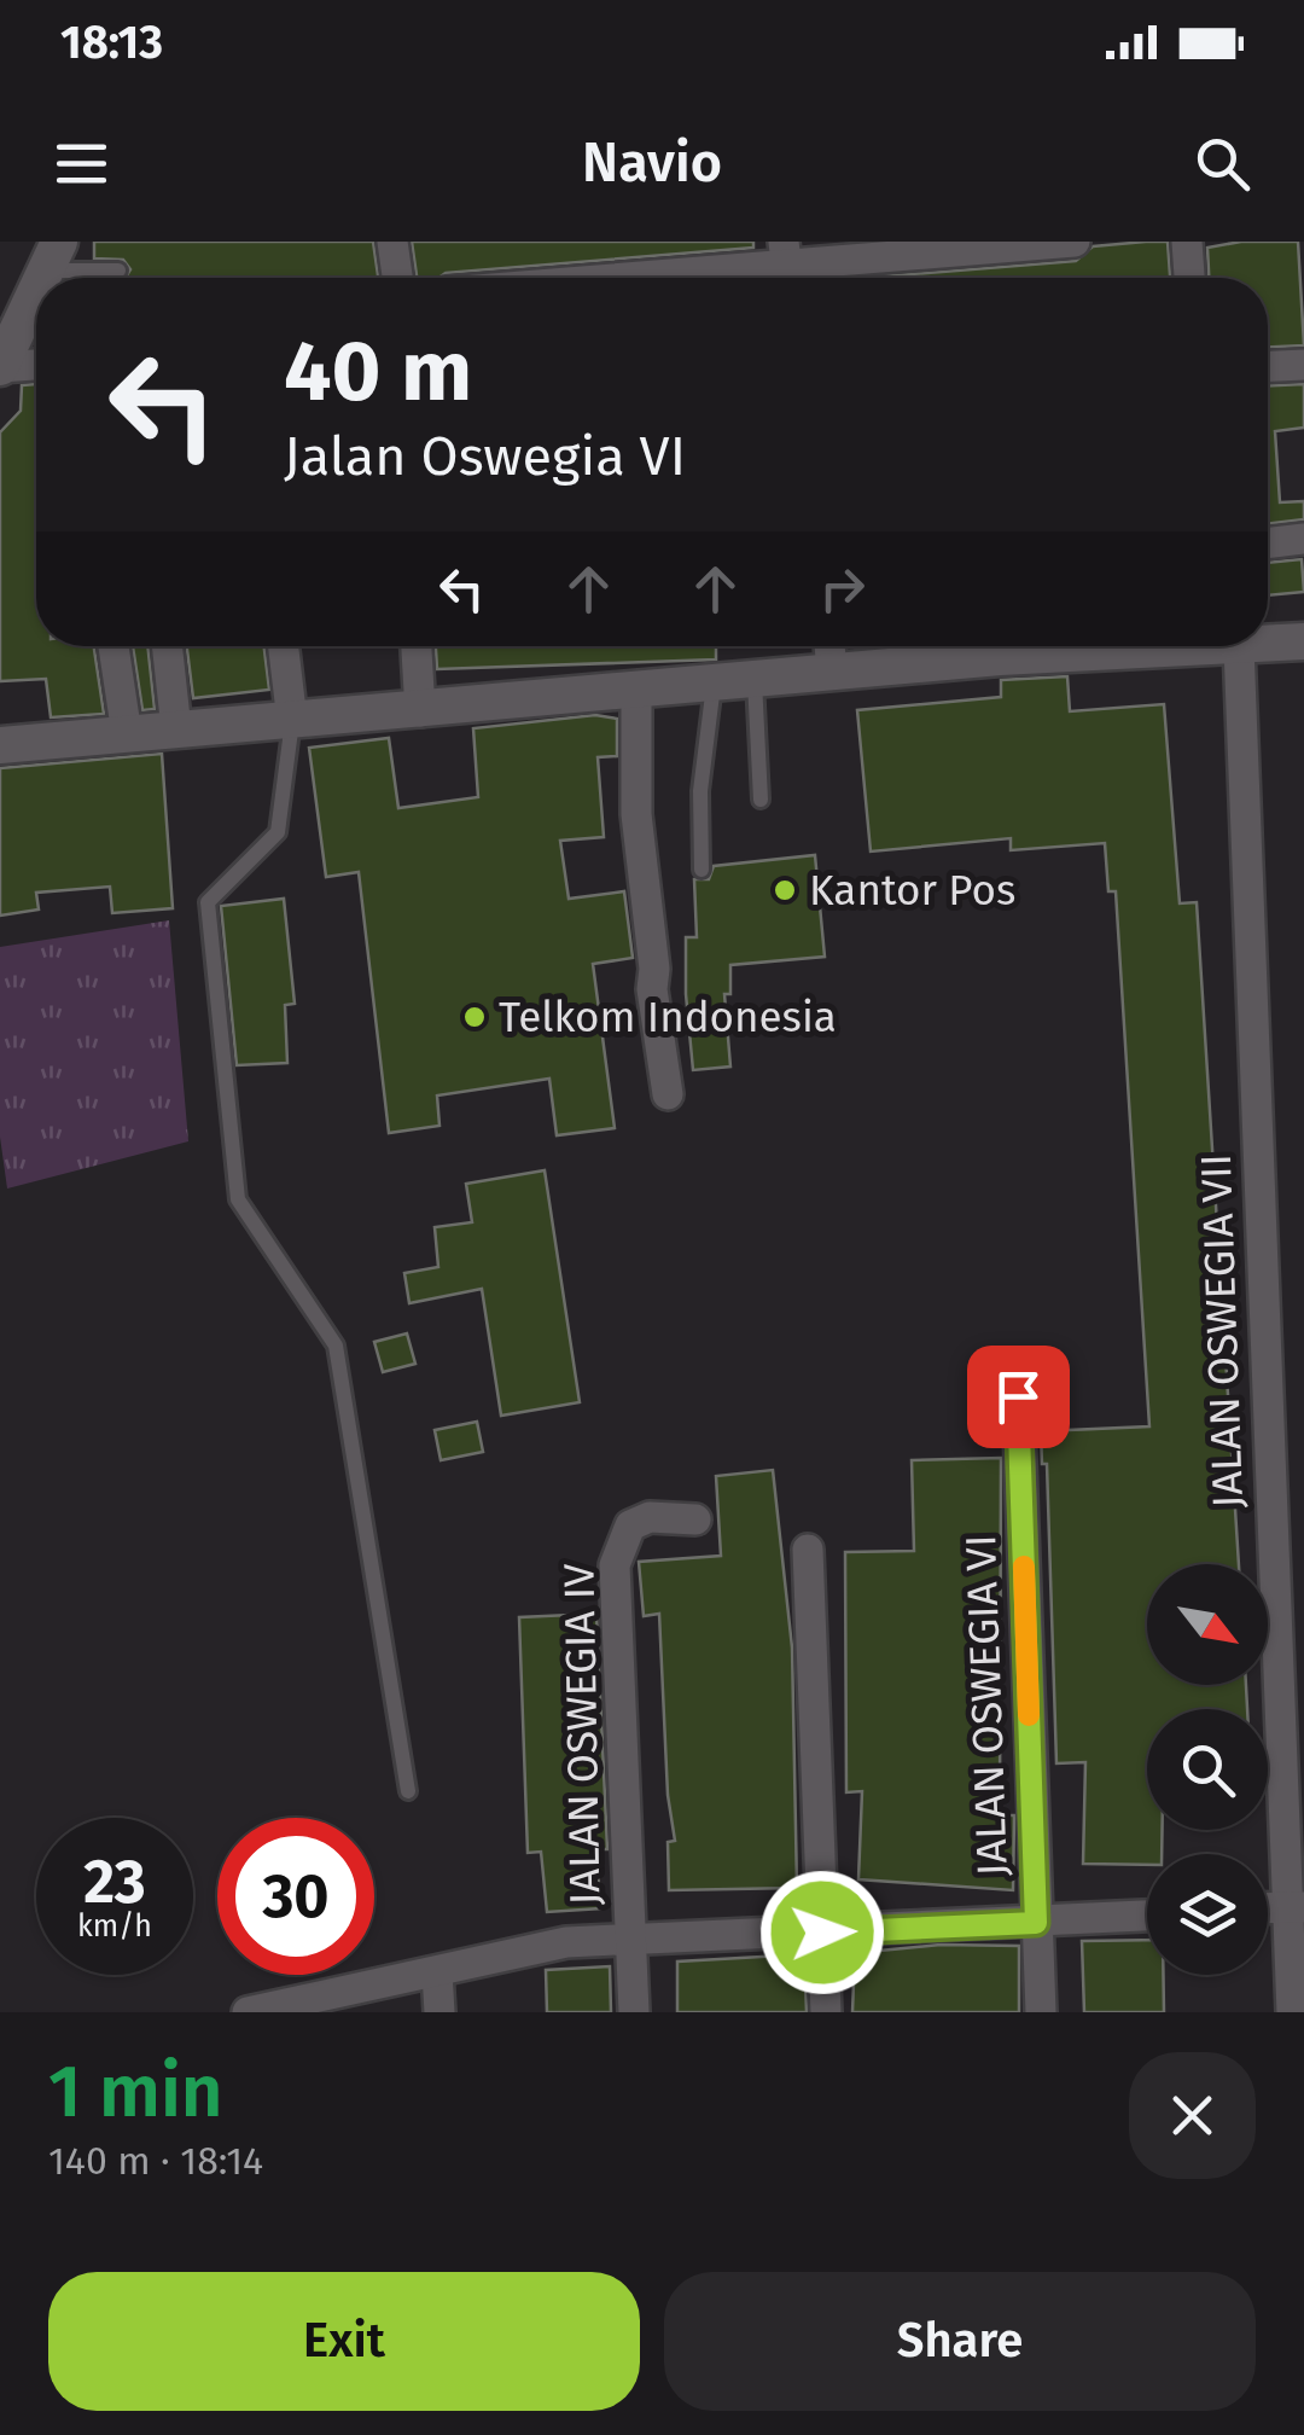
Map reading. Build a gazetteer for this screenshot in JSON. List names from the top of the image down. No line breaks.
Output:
{"streets":{"street":["JALAN OSWEGIA VII","JALAN OSWEGIA VI","JALAN OSWEGIA IV"]},"places":["Kantor Pos","Telkom Indonesia"],"north":"bottom right","page":{"status":"18:13","header":"Navio","turn":["40 m","Jalan Oswegia VI"],"speed":"23 km/h","limit":"30","heading":["1 min","140 m · 18:14"],"buttons":["Exit","Share"]}}
